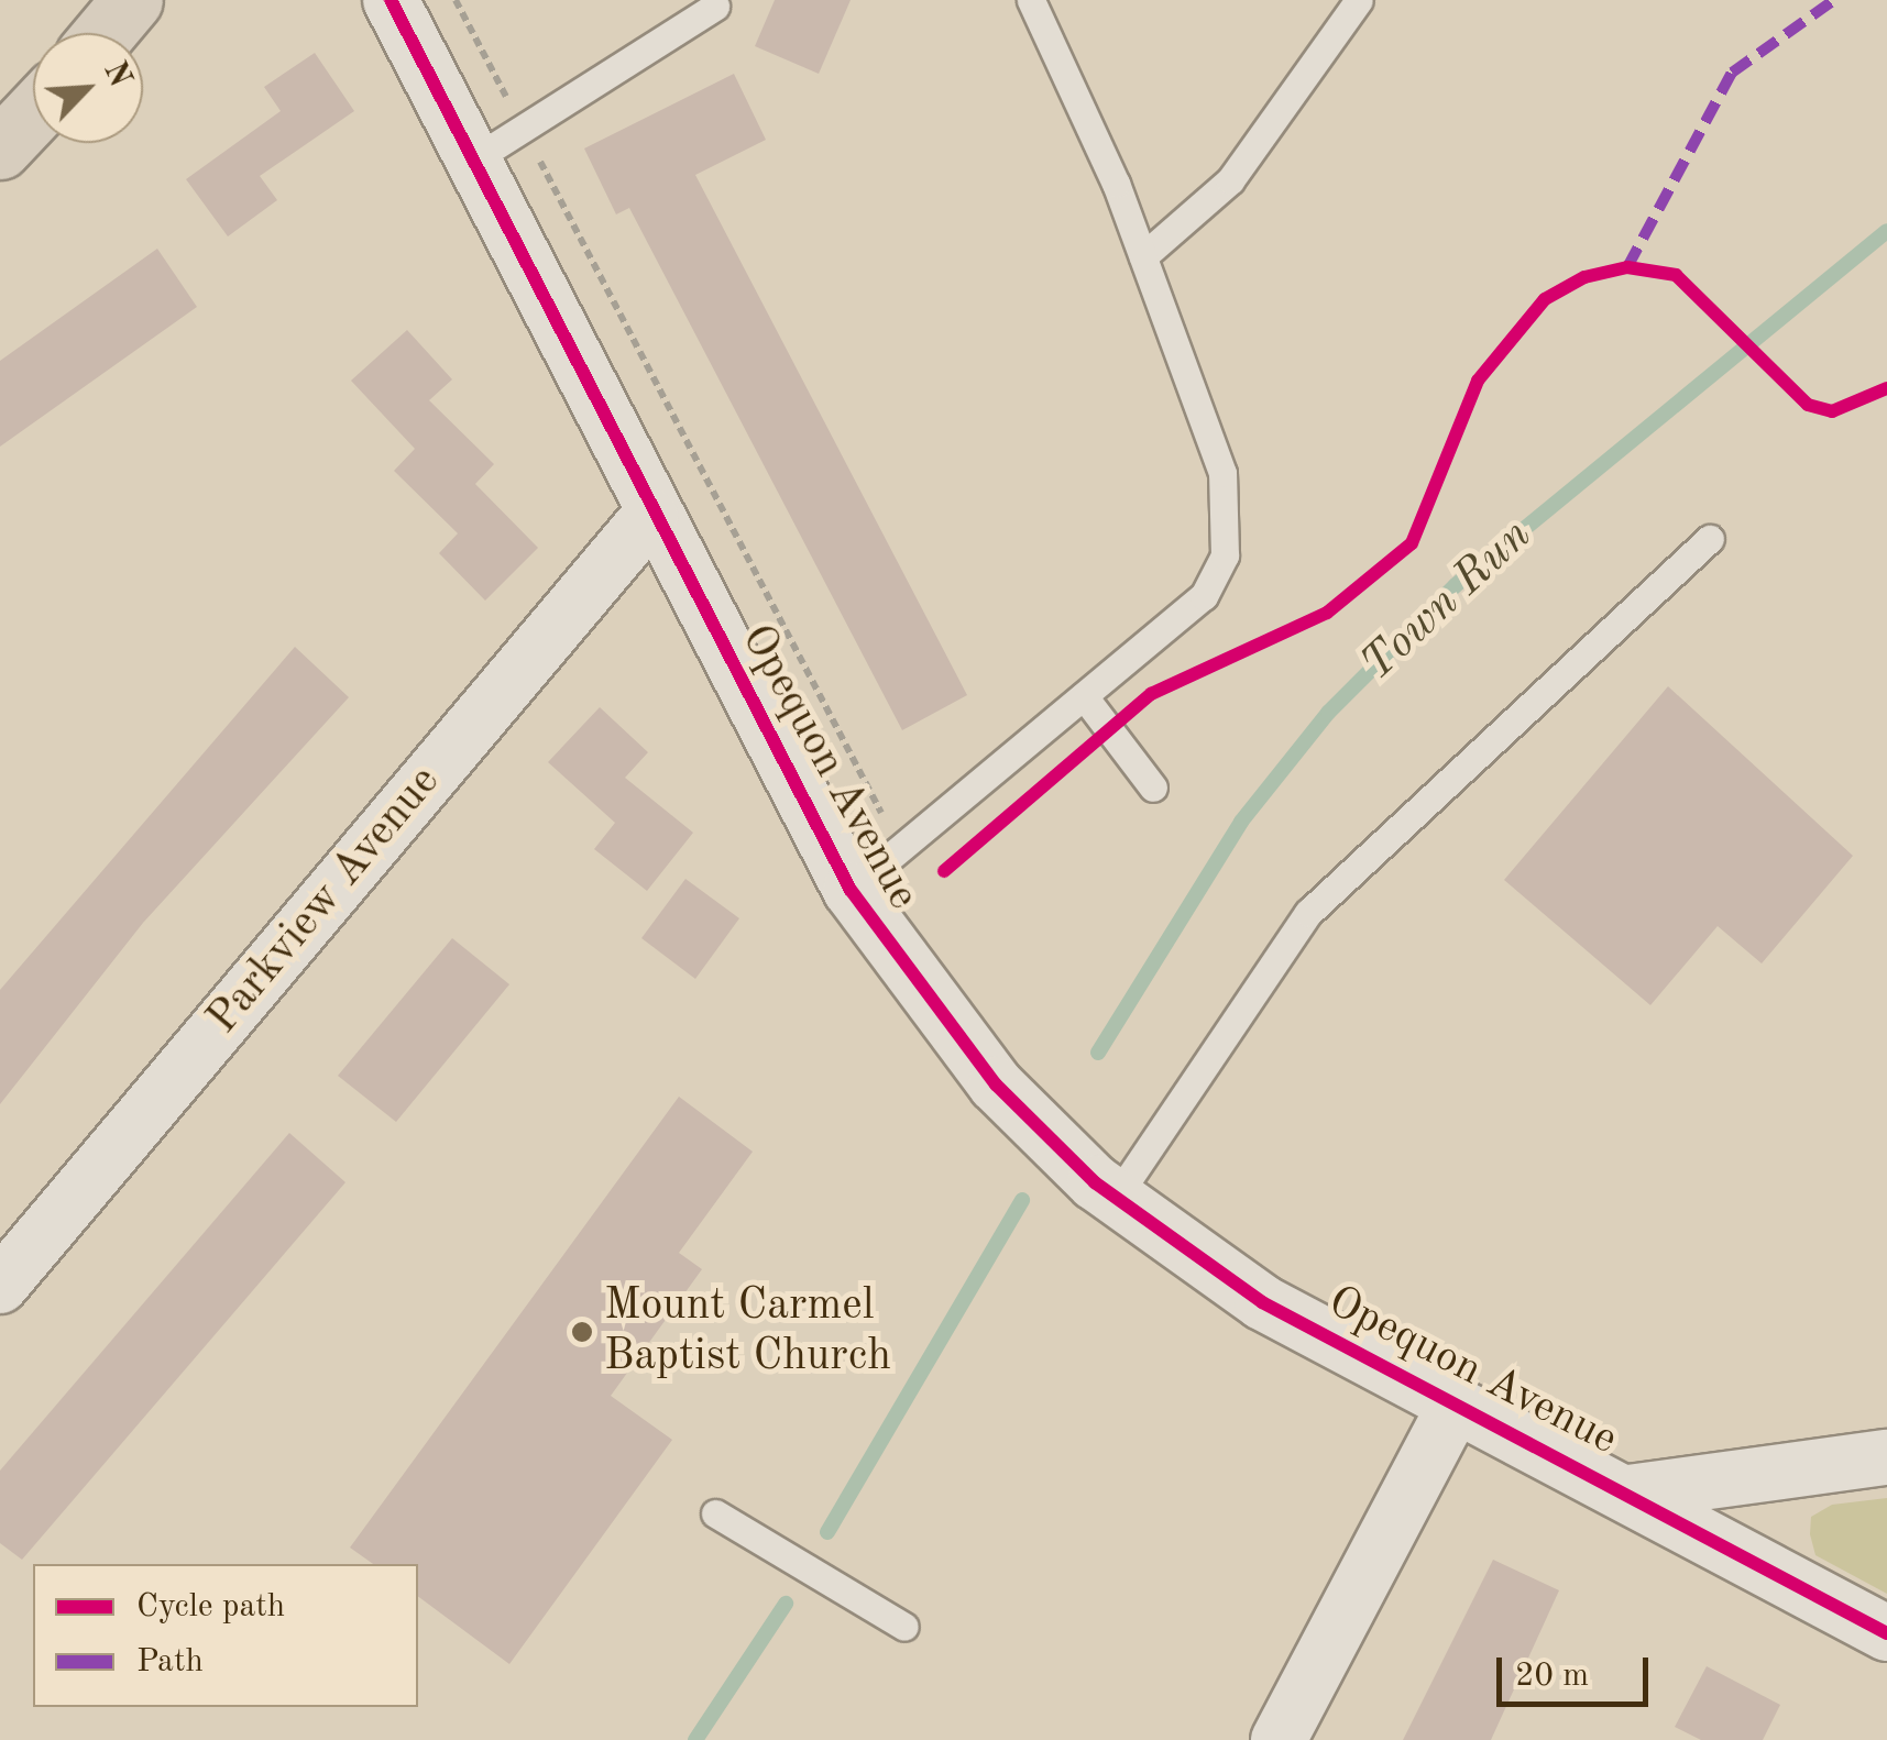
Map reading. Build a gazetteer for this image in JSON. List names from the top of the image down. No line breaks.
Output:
{"streets":{"street":["Opequon Avenue","Parkview Avenue"]},"crossings":[["Opequon Avenue","Parkview Avenue"]],"water":["Town Run"],"places":["Mount Carmel Baptist Church"],"legend":["Cycle path","Path"],"scale_bar":"20 m","north":"top right"}
